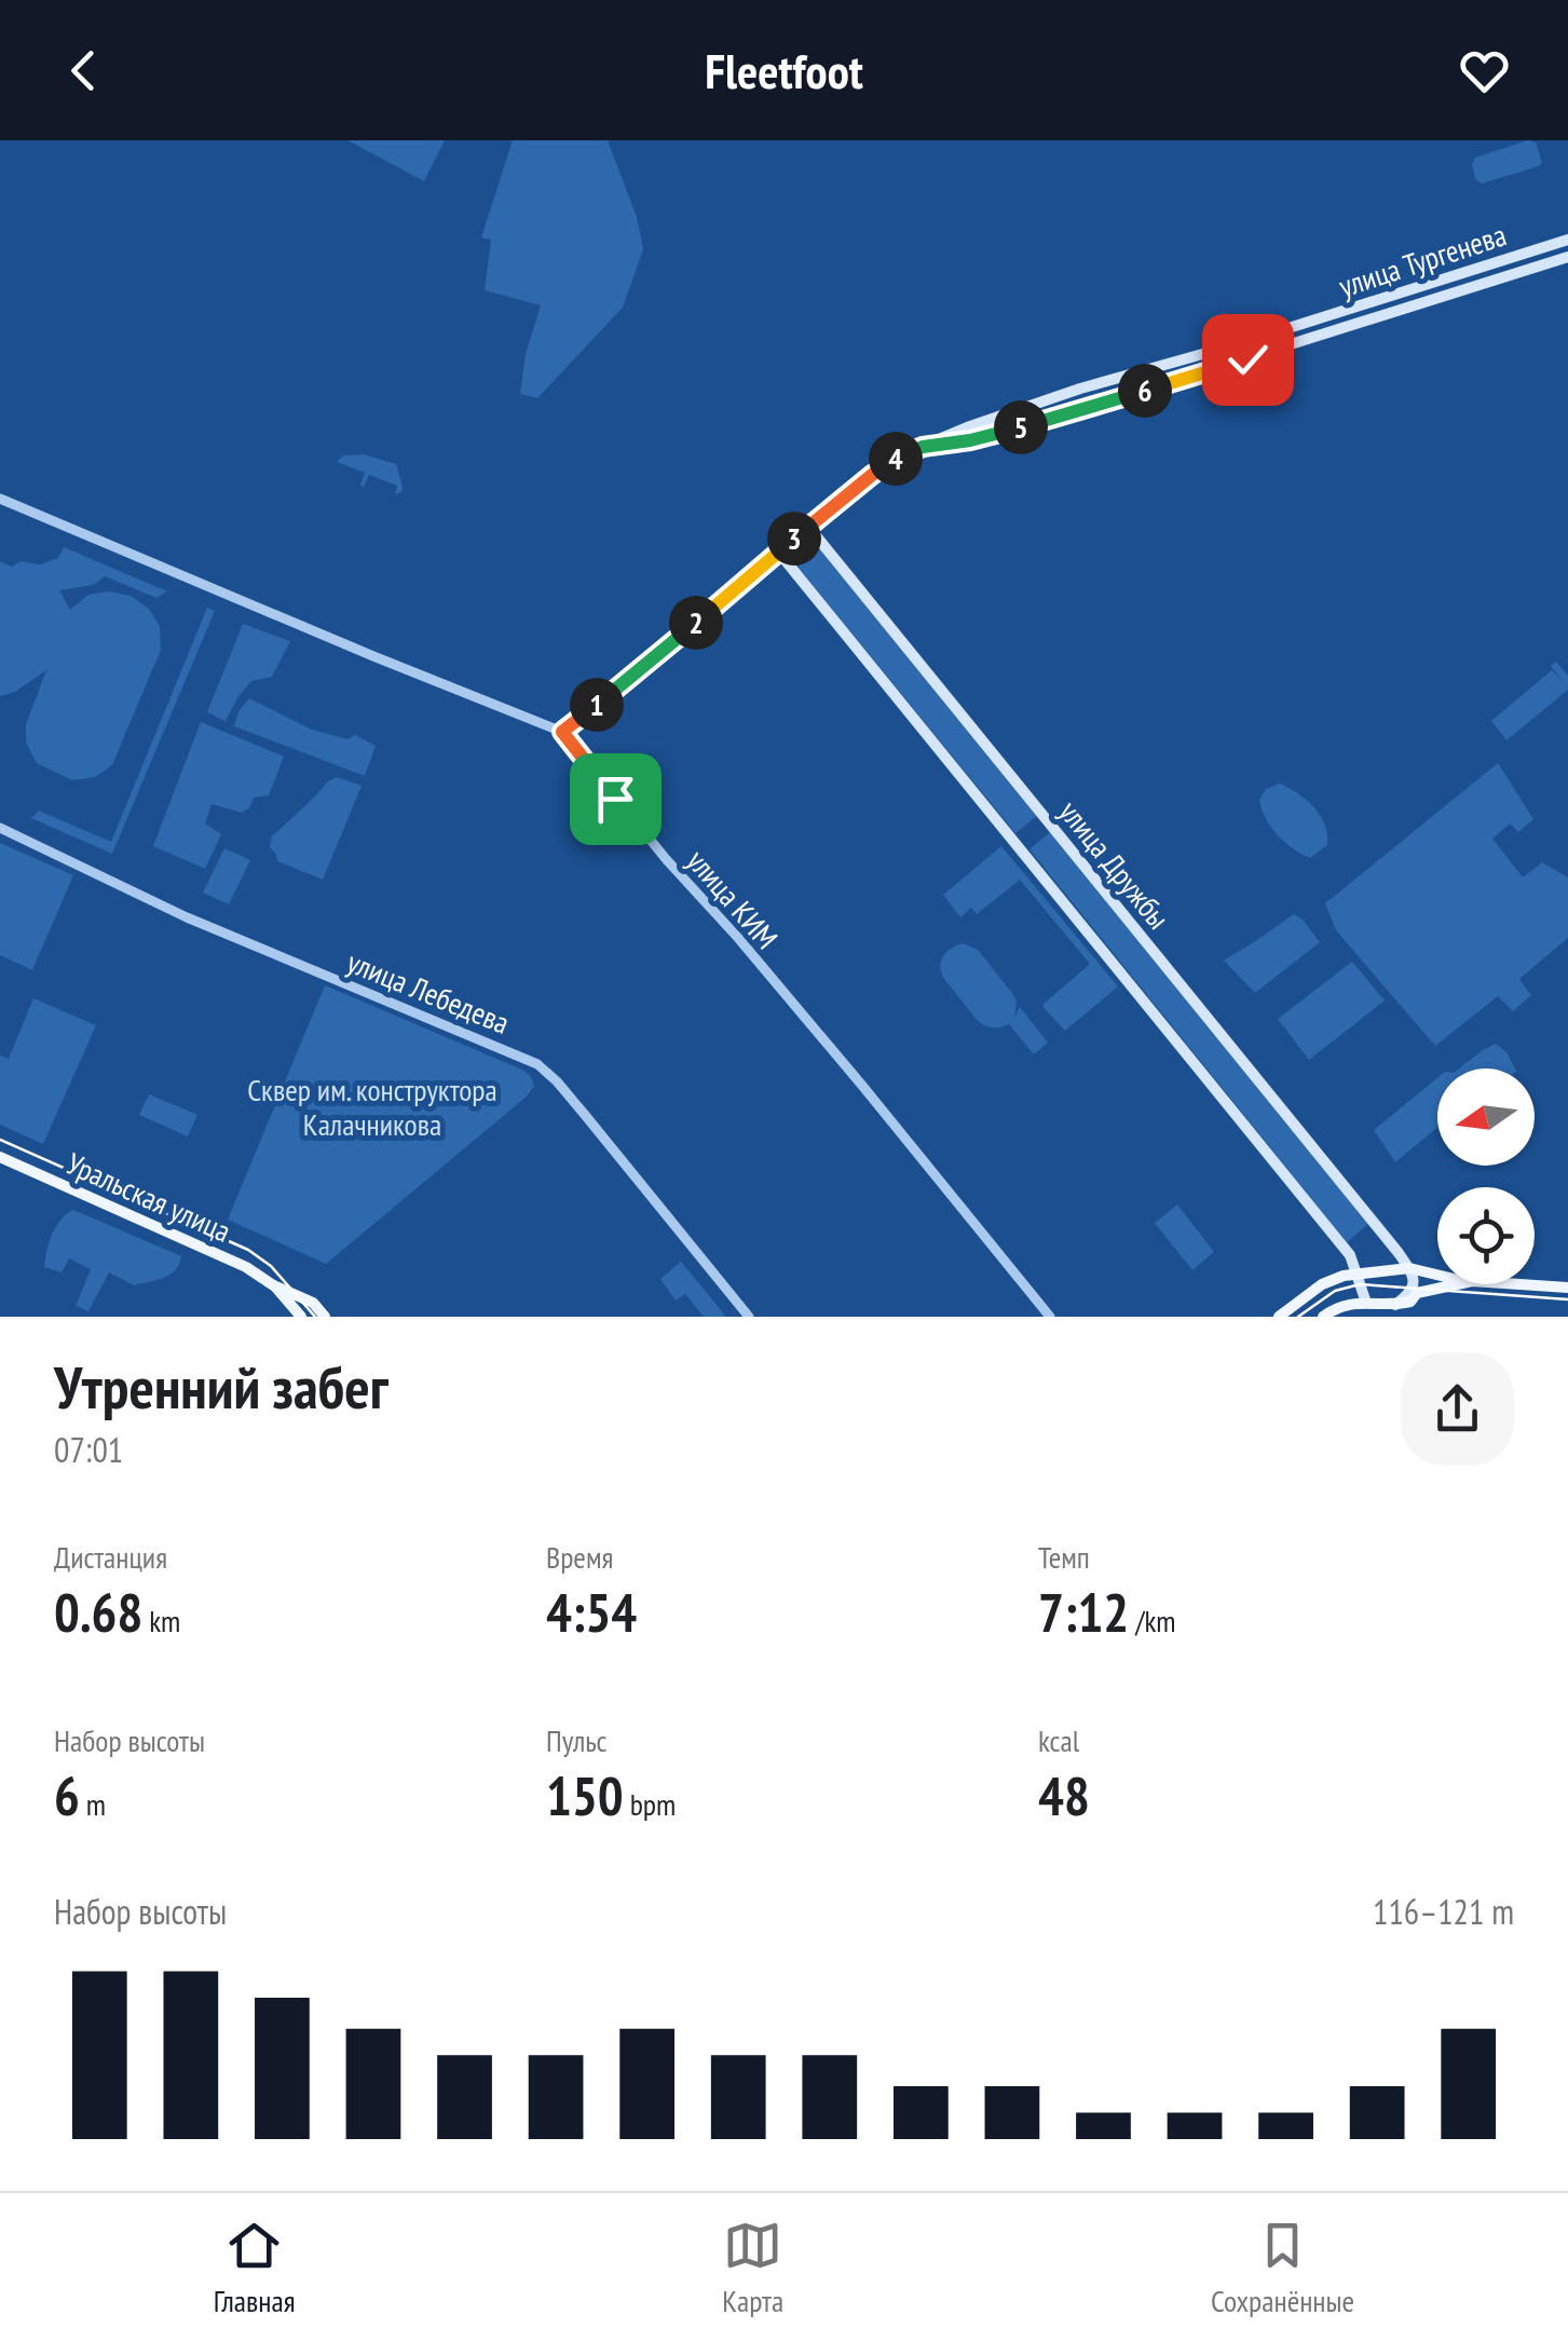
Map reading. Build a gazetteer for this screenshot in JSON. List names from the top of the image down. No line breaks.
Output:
{"streets":{"main road":["улица Тургенева","улица Дружбы","Уральская улица"],"street":["улица КИМ","улица Лебедева"]},"crossings":[["улица Тургенева","улица Дружбы"],["улица Тургенева","улица КИМ"]],"parks":["Сквер им. конструктора Калачникова"],"north":"left","page":{"header":"Fleetfoot","pins":["6","5","4","3","2","1"],"heading":["Утренний забег","07:01"],"stats":[["Дистанция","0.68 km"],["Время","4:54"],["Темп","7:12 /km"],["Набор высоты","6 m"],["Пульс","150 bpm"],["kcal","48"]],"chart":["Набор высоты","116–121 m"],"tabs":["Главная","Карта","Сохранённые"]}}
